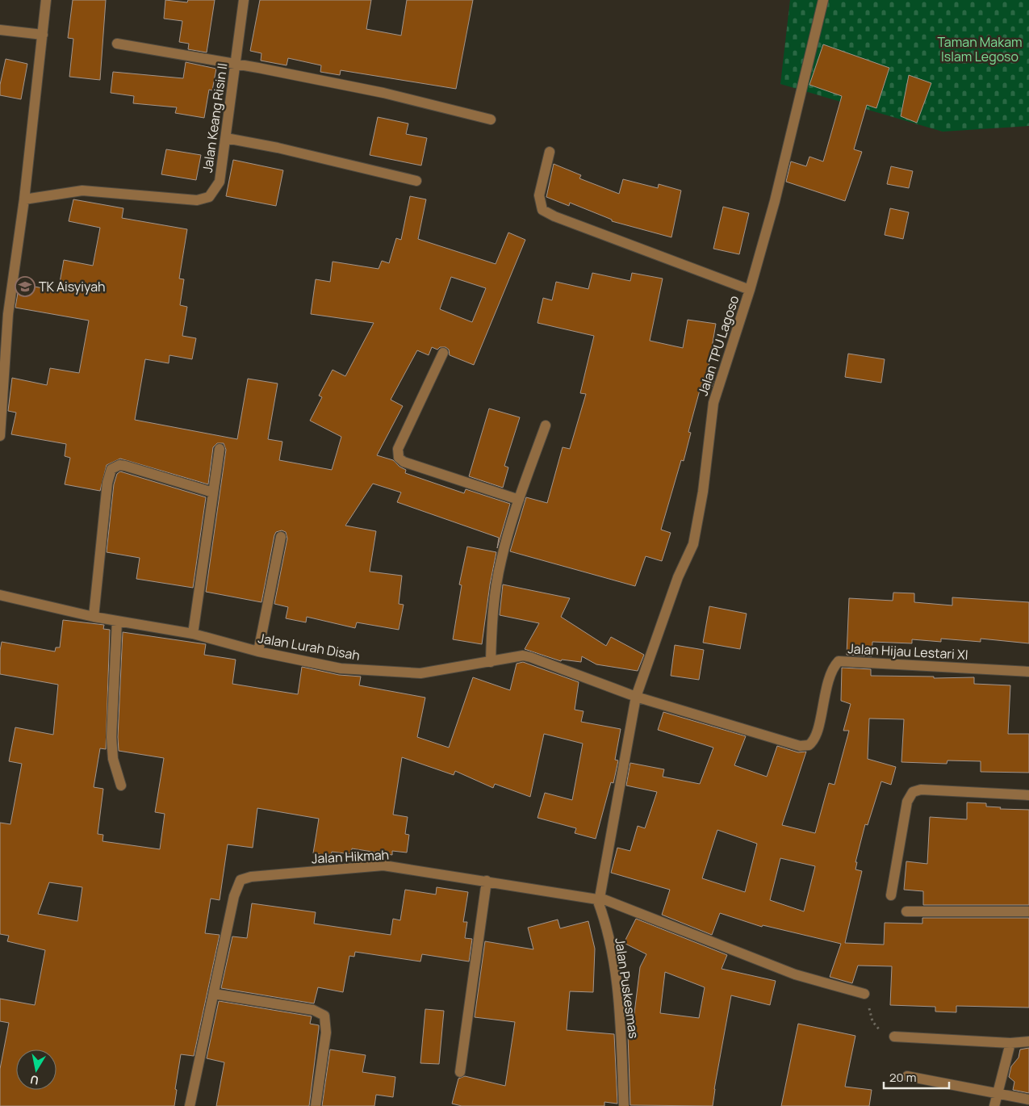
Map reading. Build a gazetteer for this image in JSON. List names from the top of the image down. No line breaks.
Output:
{"streets":{"street":["Jalan Keang Risin II","Jalan TPU Lagoso","Jalan Lurah Disah","Jalan Hijau Lestari XI","Jalan Hikmah","Jalan Puskesmas"]},"crossings":[["Jalan TPU Lagoso","Jalan Lurah Disah"],["Jalan TPU Lagoso","Jalan Hijau Lestari XI"],["Jalan TPU Lagoso","Jalan Hikmah"],["Jalan TPU Lagoso","Jalan Puskesmas"],["Jalan Lurah Disah","Jalan Hijau Lestari XI"],["Jalan Hikmah","Jalan Puskesmas"]],"parks":["Taman Makam Islam Legoso"],"places":{"school or university":["TK Aisyiyah"]},"scale_bar":"20 m","north":"bottom"}
